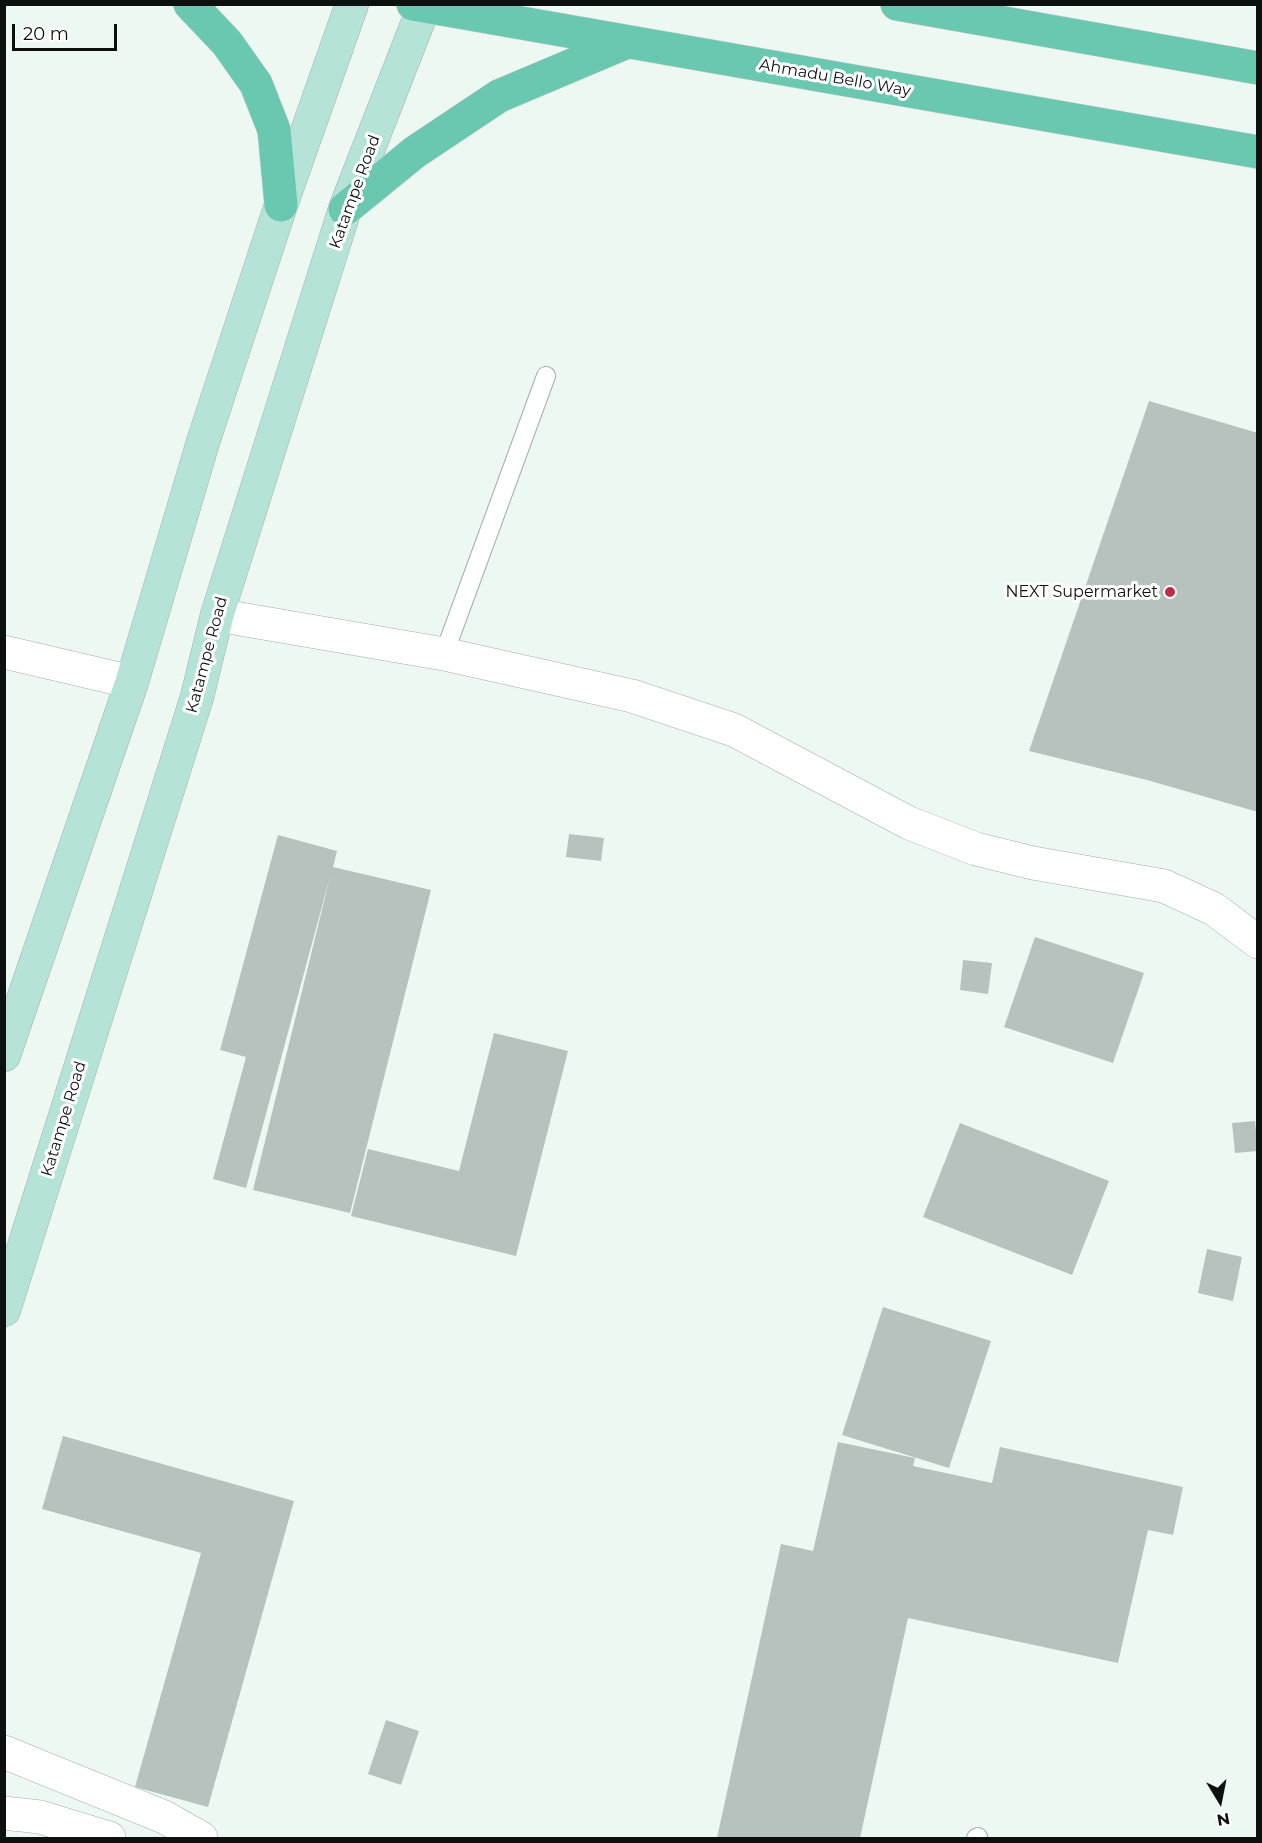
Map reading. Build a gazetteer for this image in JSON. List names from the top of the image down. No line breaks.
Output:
{"streets":{"main road":["Ahmadu Bello Way","Katampe Road"]},"crossings":[["Ahmadu Bello Way","Katampe Road"]],"places":["NEXT Supermarket"],"scale_bar":"20 m","north":"bottom"}
